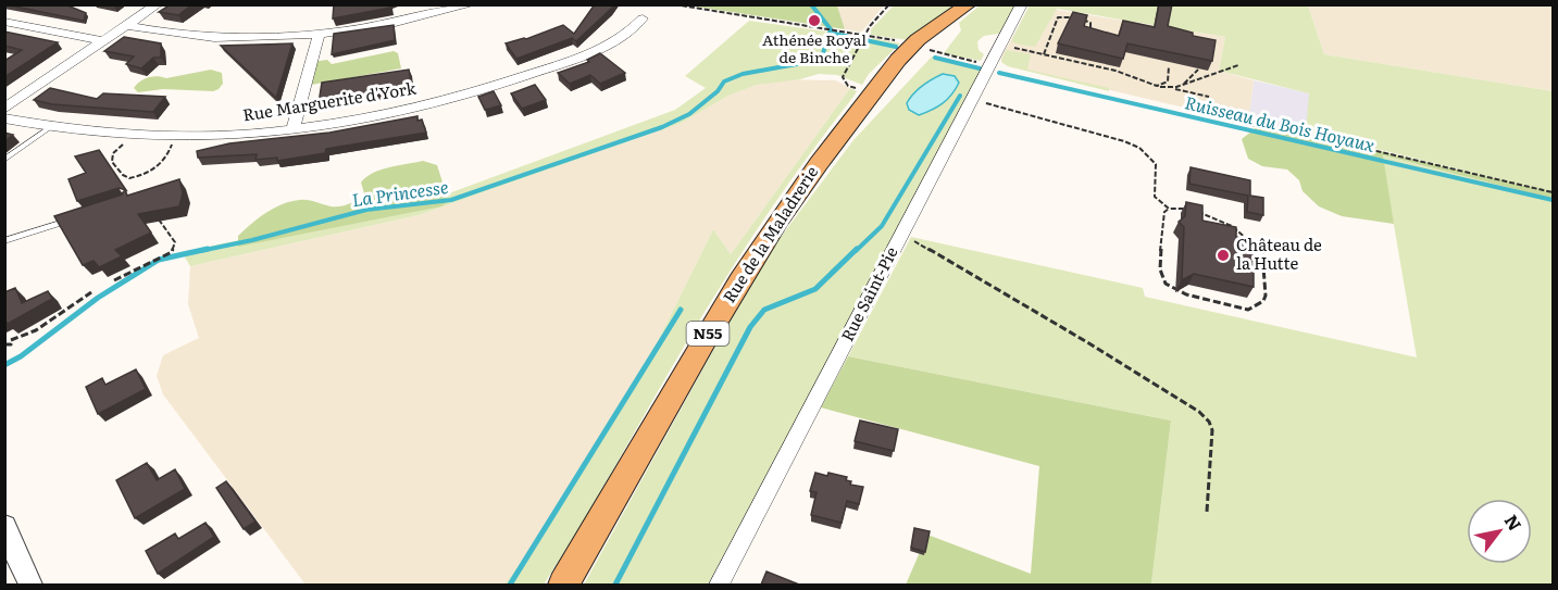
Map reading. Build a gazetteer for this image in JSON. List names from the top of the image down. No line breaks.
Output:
{"streets":{"main road":["Rue de la Maladrerie","N55"],"street":["Rue Marguerite d'York","Rue Saint-Pie"]},"water":["Ruisseau du Bois Hoyaux","La Princesse"],"places":["Athénée Royal de Binche","Château de la Hutte"],"north":"top right"}
